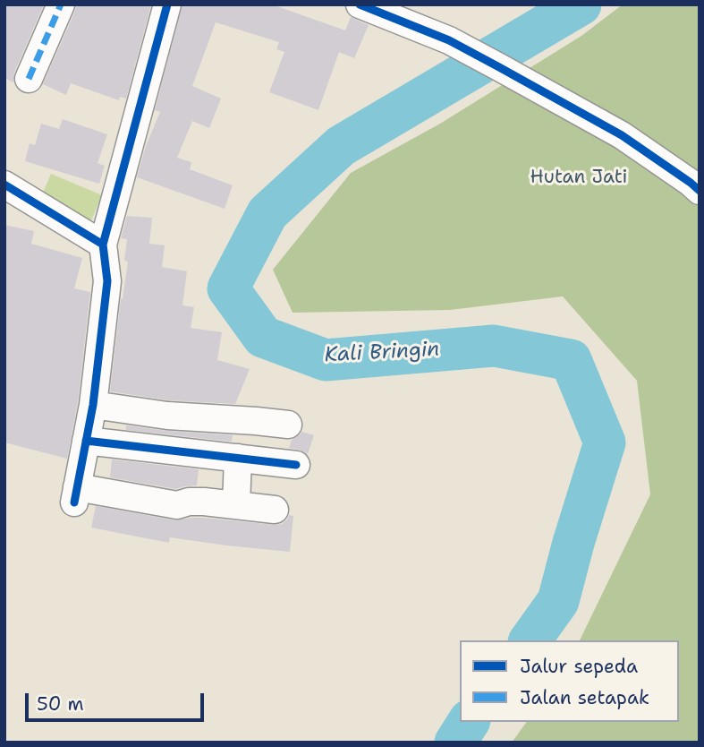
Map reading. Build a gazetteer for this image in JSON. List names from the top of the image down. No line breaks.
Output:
{"water":["Kali Bringin"],"parks":["Hutan Jati"],"legend":["Jalur sepeda","Jalan setapak"],"scale_bar":"50 m"}
